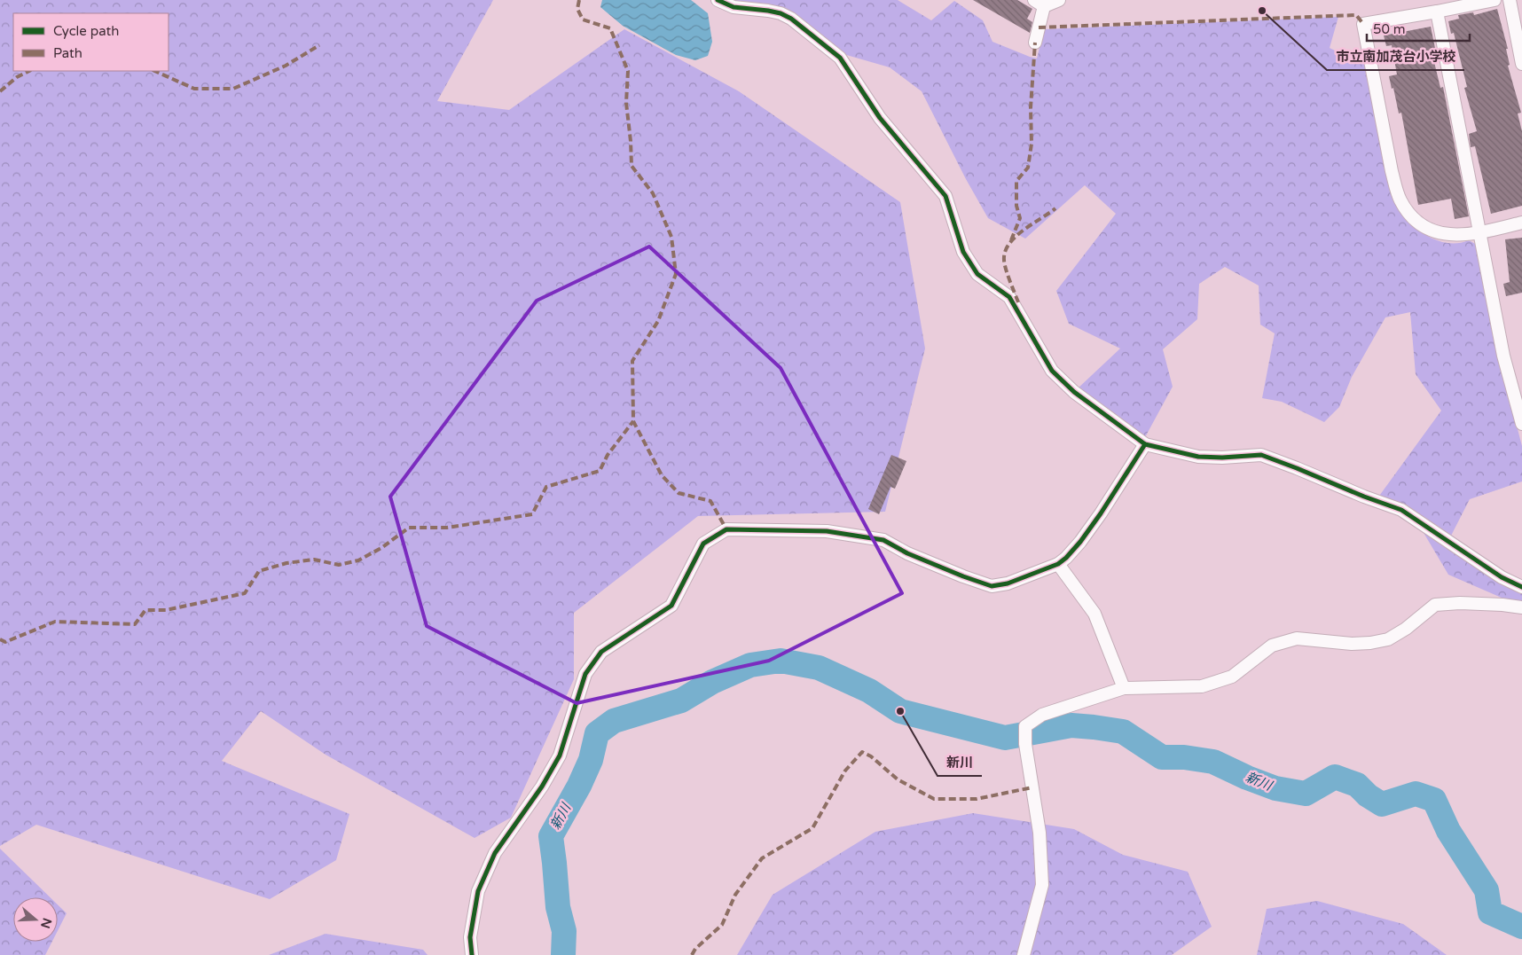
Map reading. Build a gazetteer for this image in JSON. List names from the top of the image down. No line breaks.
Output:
{"water":["新川"],"places":["市立南加茂台小学校","新川"],"legend":["Cycle path","Path"],"scale_bar":"50 m","north":"right"}
